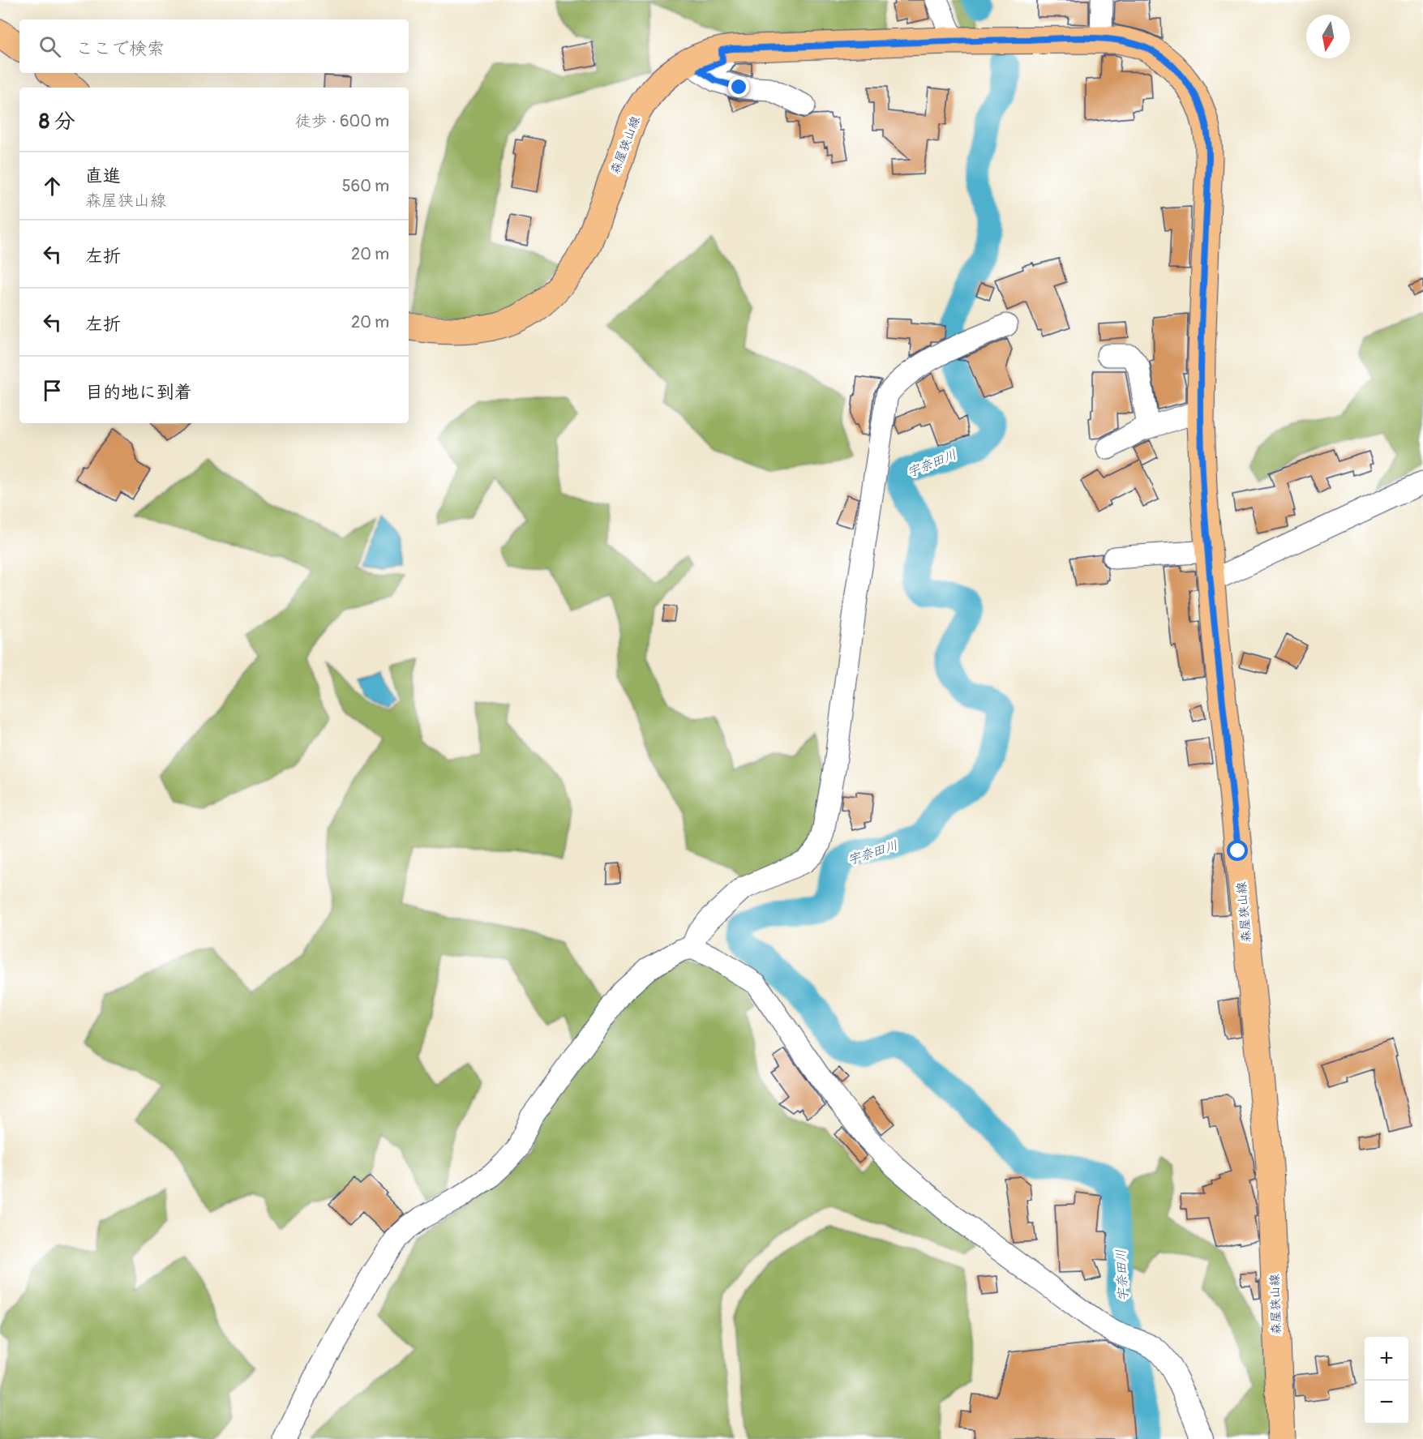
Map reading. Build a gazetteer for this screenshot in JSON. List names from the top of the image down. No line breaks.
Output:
{"streets":{"main road":["森屋狭山線"]},"water":["宇奈田川"],"north":"bottom","page":{"search":"ここで検索","heading":["8 分","徒歩 · 600 m"],"list":[["直進","森屋狭山線","560 m"],["左折","20 m"],["左折","20 m"],"目的地に到着"],"map_buttons":["+","−"]}}
